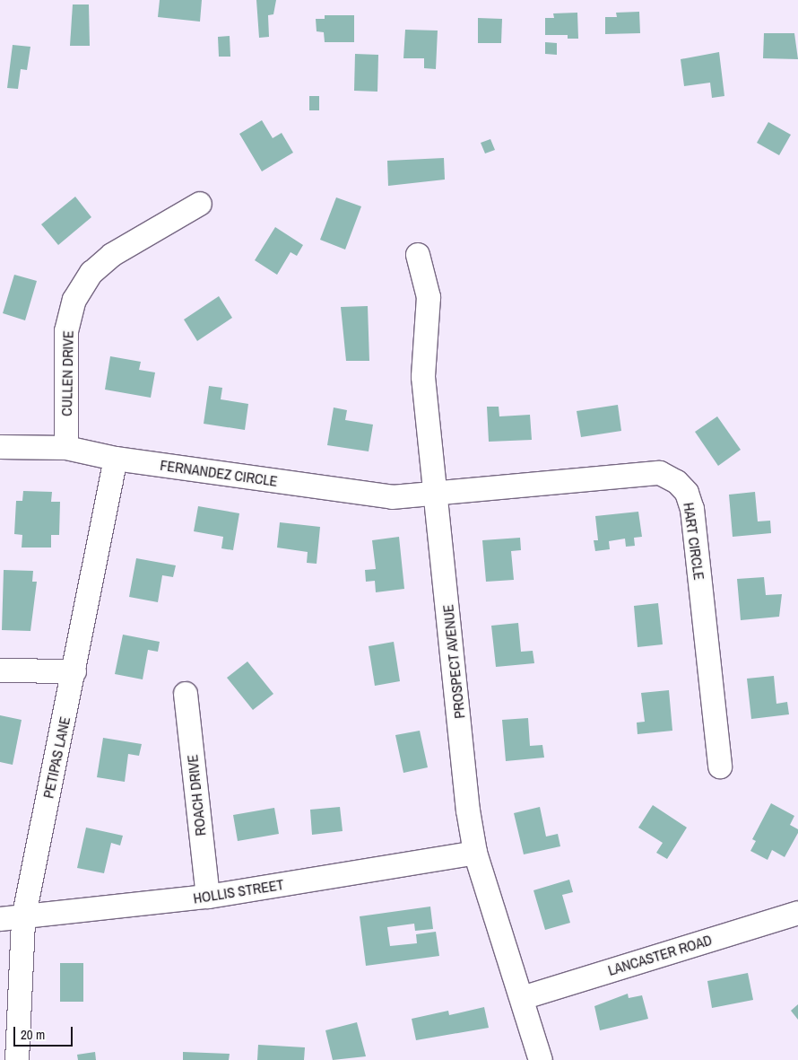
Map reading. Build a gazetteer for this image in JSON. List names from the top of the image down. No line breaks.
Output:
{"streets":{"street":["CULLEN DRIVE","FERNANDEZ CIRCLE","HART CIRCLE","PROSPECT AVENUE","PETIPAS LANE","ROACH DRIVE","HOLLIS STREET","LANCASTER ROAD"]},"crossings":[["CULLEN DRIVE","FERNANDEZ CIRCLE"],["FERNANDEZ CIRCLE","HART CIRCLE"],["FERNANDEZ CIRCLE","PROSPECT AVENUE"],["FERNANDEZ CIRCLE","PETIPAS LANE"],["HART CIRCLE","PROSPECT AVENUE"],["PROSPECT AVENUE","HOLLIS STREET"],["PROSPECT AVENUE","LANCASTER ROAD"],["PETIPAS LANE","HOLLIS STREET"],["ROACH DRIVE","HOLLIS STREET"]],"scale_bar":"20 m"}
